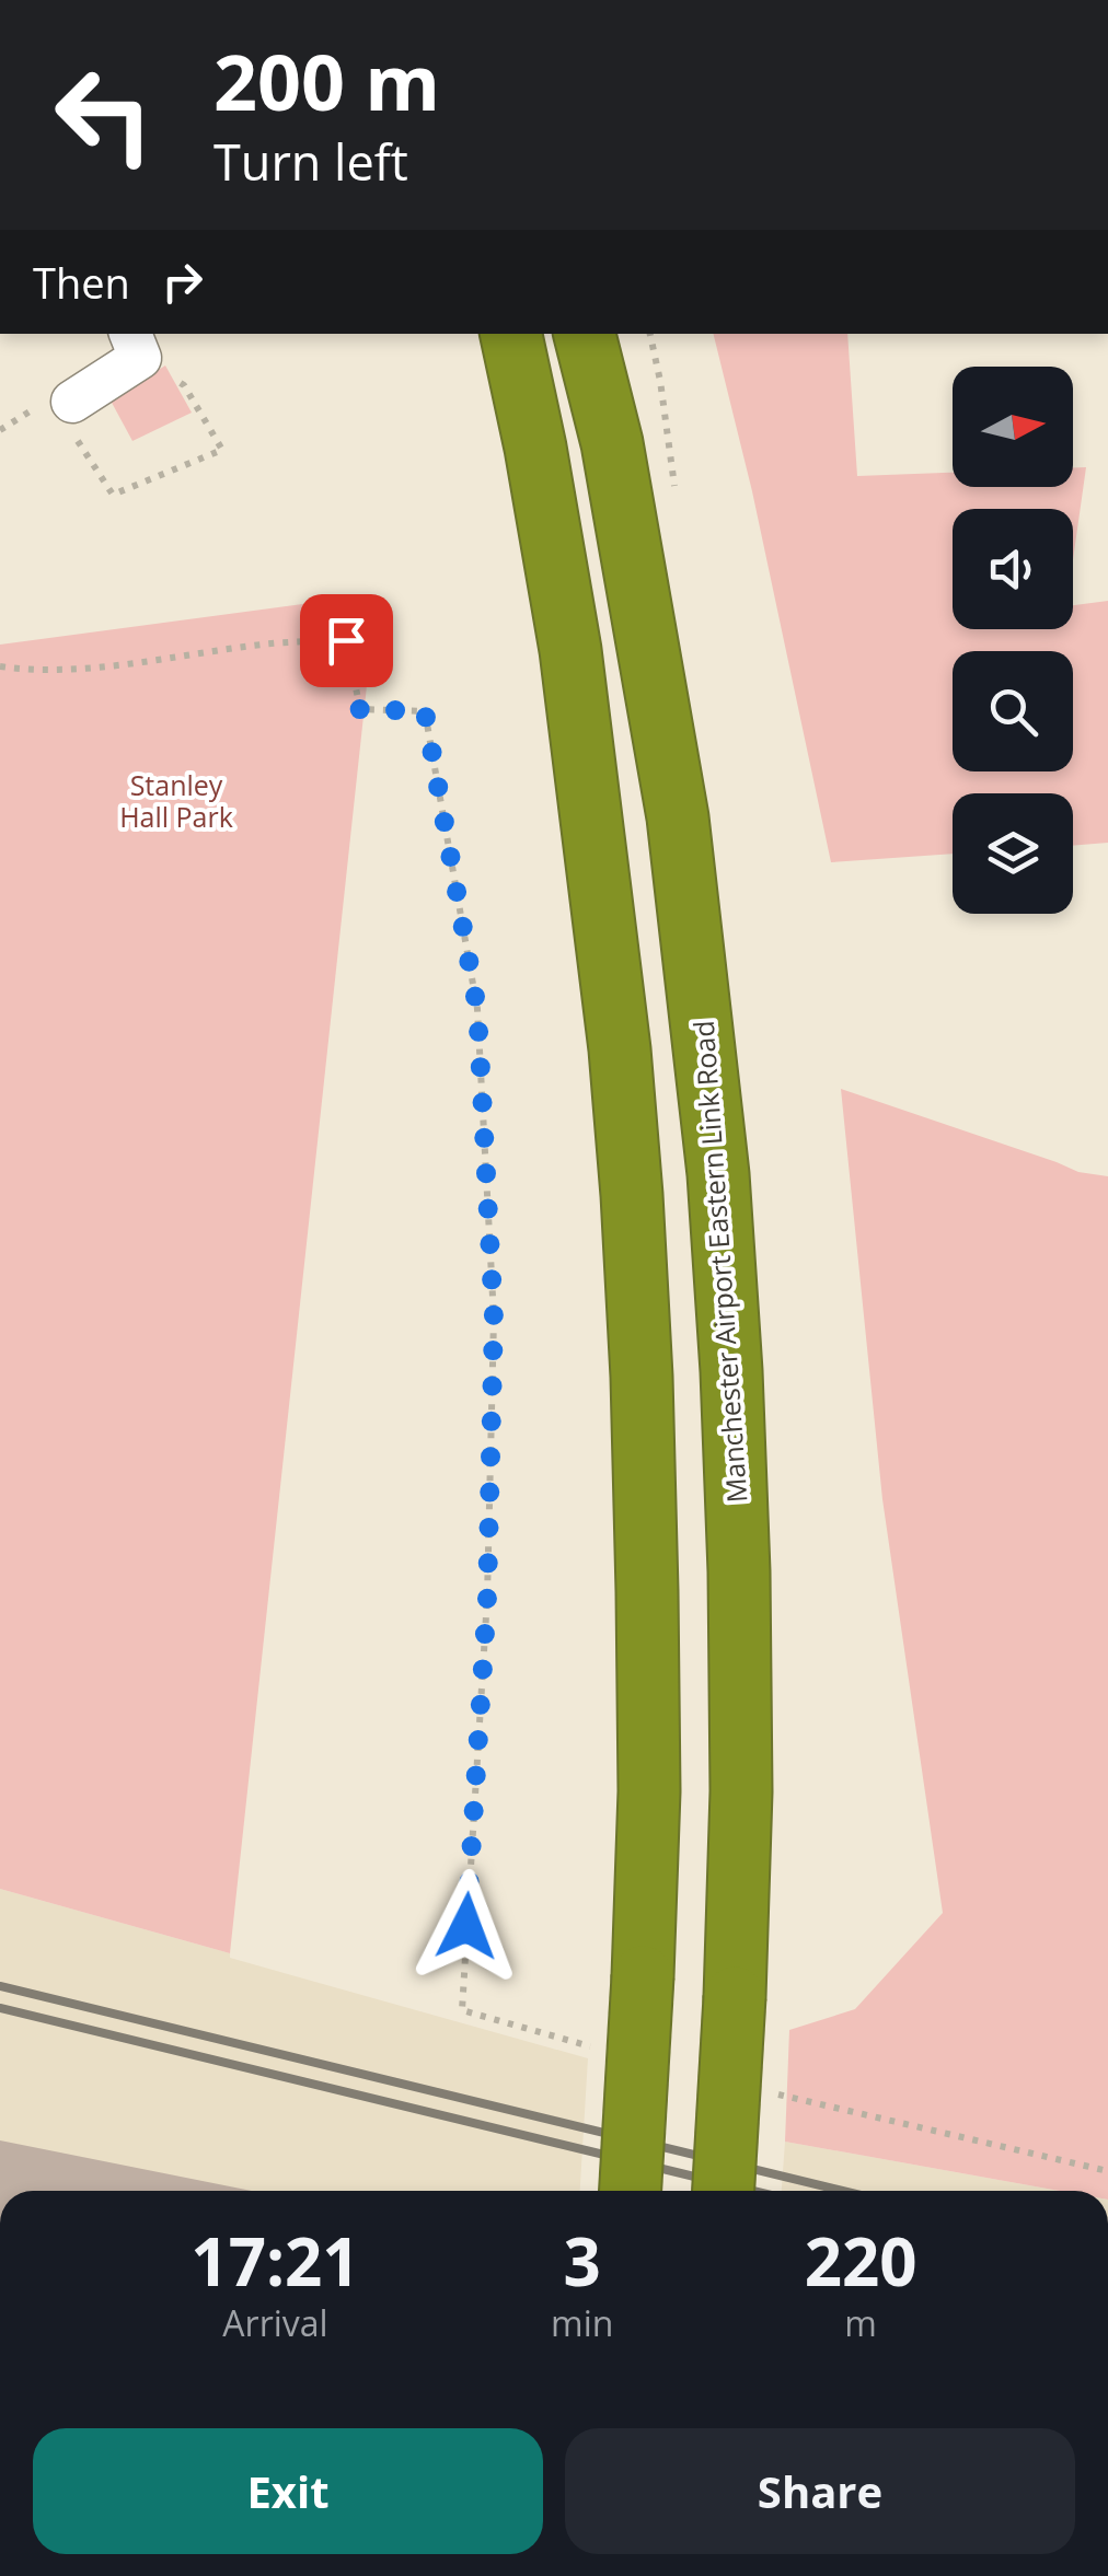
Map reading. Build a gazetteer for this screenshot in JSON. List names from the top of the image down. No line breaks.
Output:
{"streets":{"highway":["Manchester Airport Eastern Link Road"]},"parks":["Stanley Hall Park"],"north":"right","page":{"turn":["200 m","Turn left"],"then":"Then","eta":["17:21","Arrival","3","min","220","m"],"buttons":["Exit","Share"]}}
